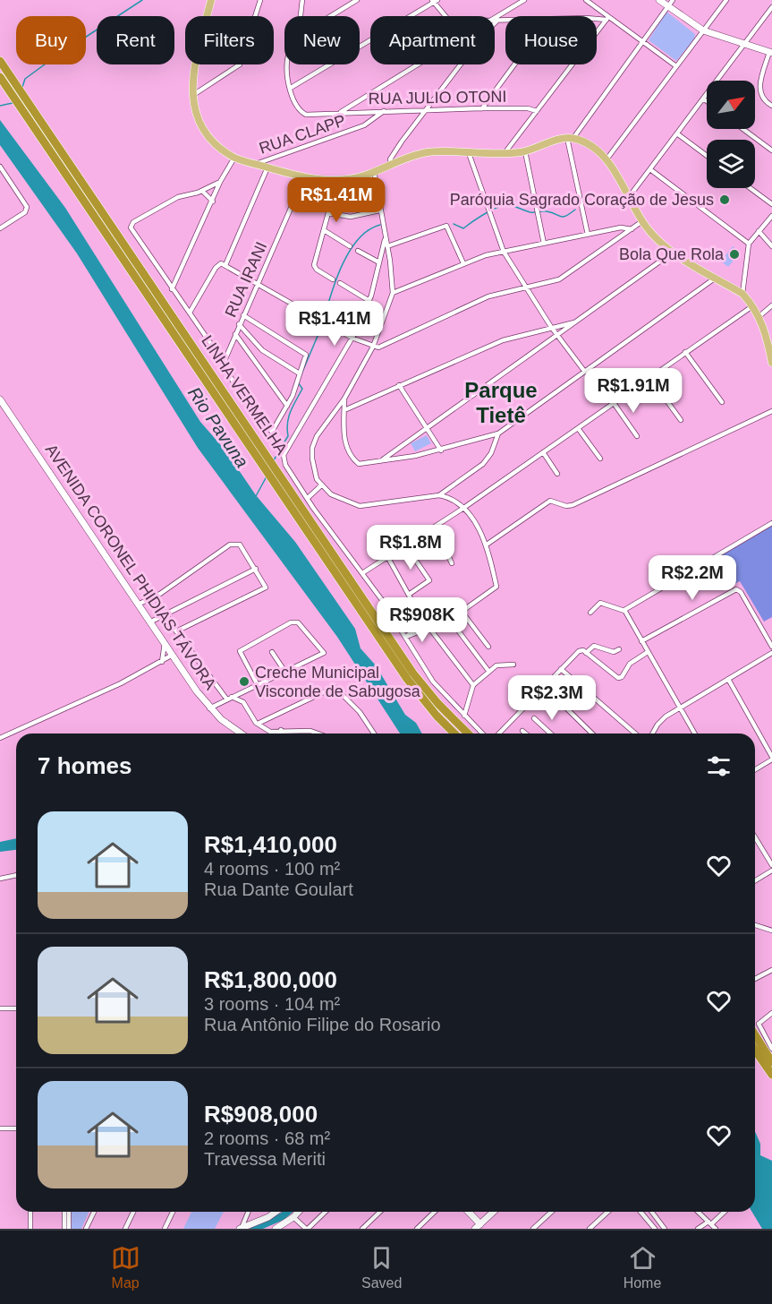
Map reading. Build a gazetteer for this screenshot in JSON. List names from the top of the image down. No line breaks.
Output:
{"streets":{"highway":["LINHA VERMELHA"],"street":["RUA JULIO OTONI","RUA CLAPP","RUA IRANI","AVENIDA CORONEL PHIDIAS TÁVORA"]},"crossings":[["RUA JULIO OTONI","RUA CLAPP"]],"districts":["Parque Tietê"],"water":["Rio Pavuna"],"places":["Paróquia Sagrado Coração de Jesus","Bola Que Rola","Creche Municipal Visconde de Sabugosa"],"north":"top right","page":{"chip":["Buy","Rent","Filters","New","Apartment","House"],"price":["R$1.41M","R$1.41M","R$1.91M","R$1.8M","R$2.2M","R$908K","R$2.3M"],"heading":"7 homes","list":[{"name":"R$1,410,000","note":"4 rooms · 100 m² · Rua Dante Goulart"},{"name":"R$1,800,000","note":"3 rooms · 104 m² · Rua Antônio Filipe do Rosario"},{"name":"R$908,000","note":"2 rooms · 68 m² · Travessa Meriti"}],"tabs":["Map","Saved","Home"]}}
